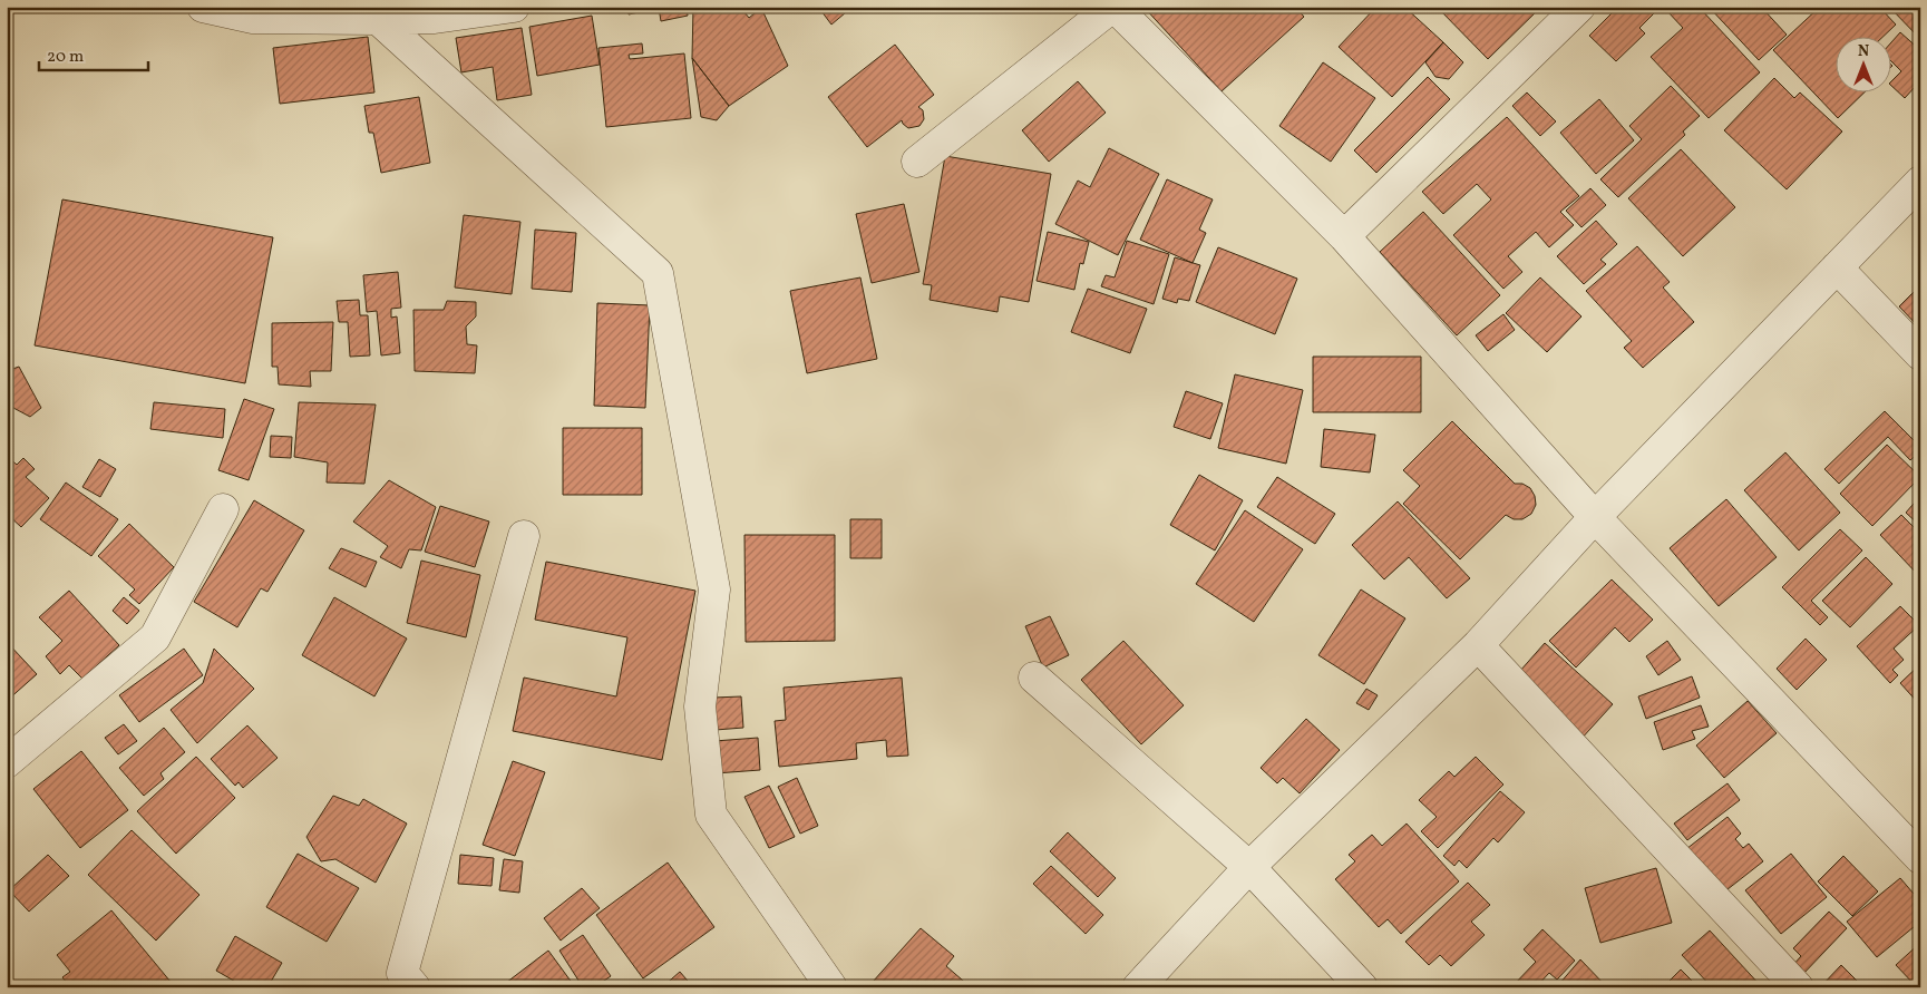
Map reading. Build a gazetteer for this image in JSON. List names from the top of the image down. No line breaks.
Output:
{"scale_bar":"20 m","north":"top"}
